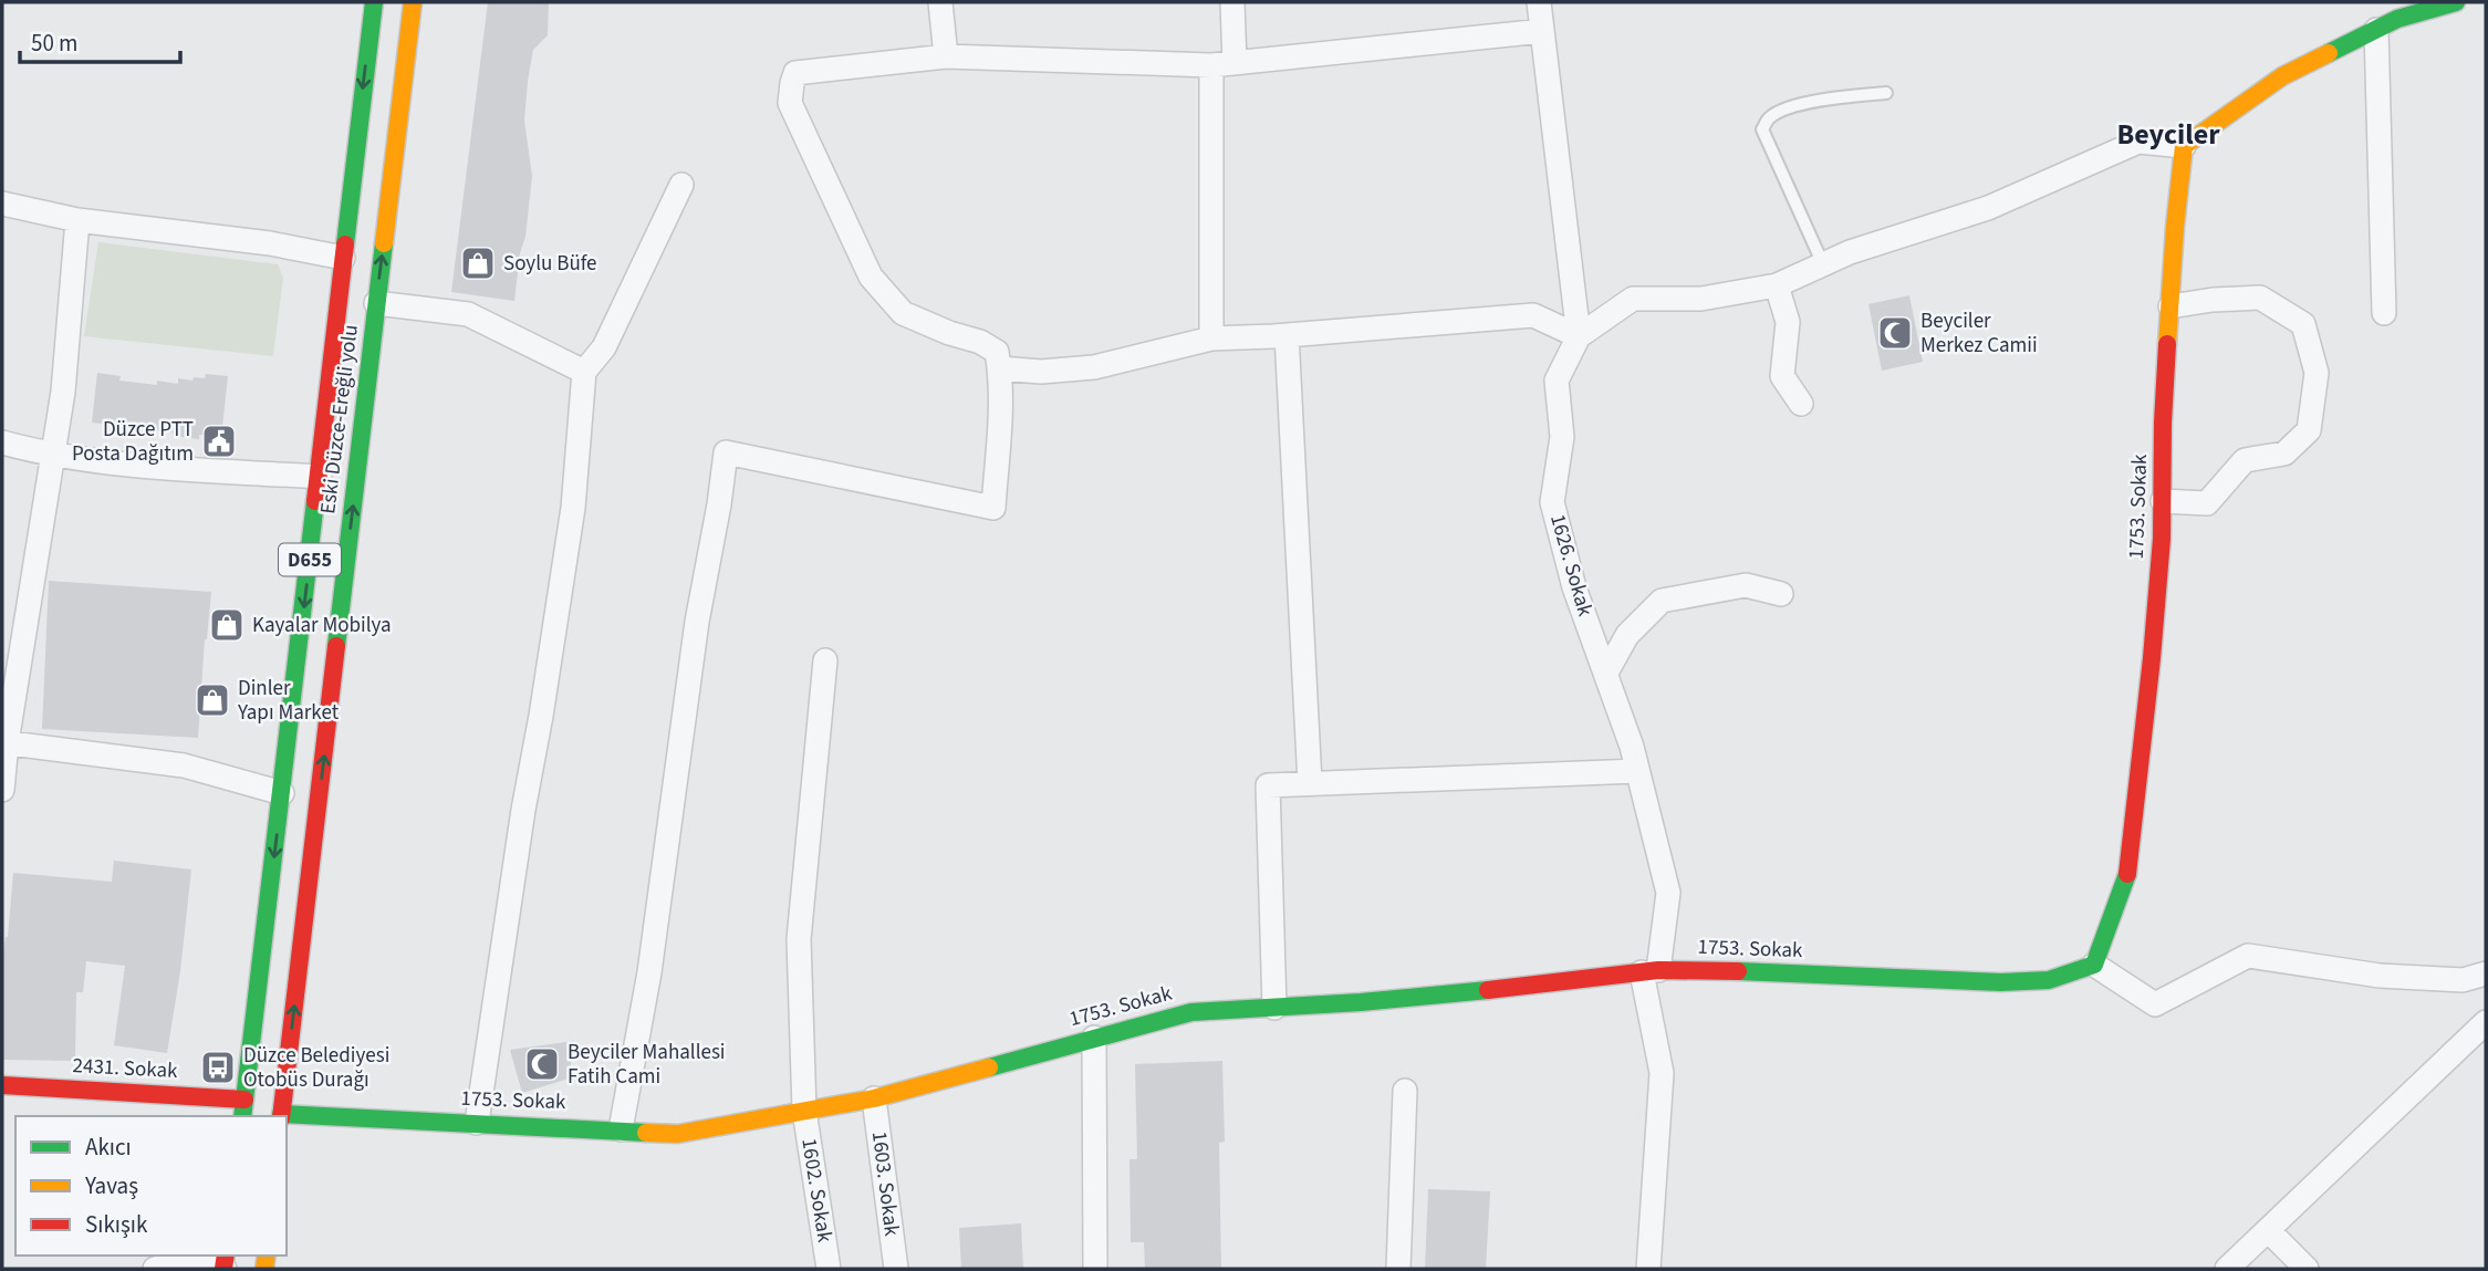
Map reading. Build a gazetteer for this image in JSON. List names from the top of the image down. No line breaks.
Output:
{"streets":{"street":["Eski Düzce-Ereğli yolu","1753. Sokak","D655","1626. Sokak","2431. Sokak","1603. Sokak","1602. Sokak"]},"crossings":[["Eski Düzce-Ereğli yolu","2431. Sokak"],["1753. Sokak","1626. Sokak"],["1753. Sokak","1603. Sokak"],["1753. Sokak","1602. Sokak"]],"districts":["Beyciler"],"places":{"shop":["Soylu Büfe","Kayalar Mobilya","Dinler Yapı Market"],"mosque":["Beyciler Merkez Camii","Beyciler Mahallesi Fatih Cami"],"public building":["Düzce PTT Posta Dağıtım"],"bus stop":["Düzce Belediyesi Otobüs Durağı"]},"legend":["Akıcı","Yavaş","Sıkışık"],"scale_bar":"50 m"}
